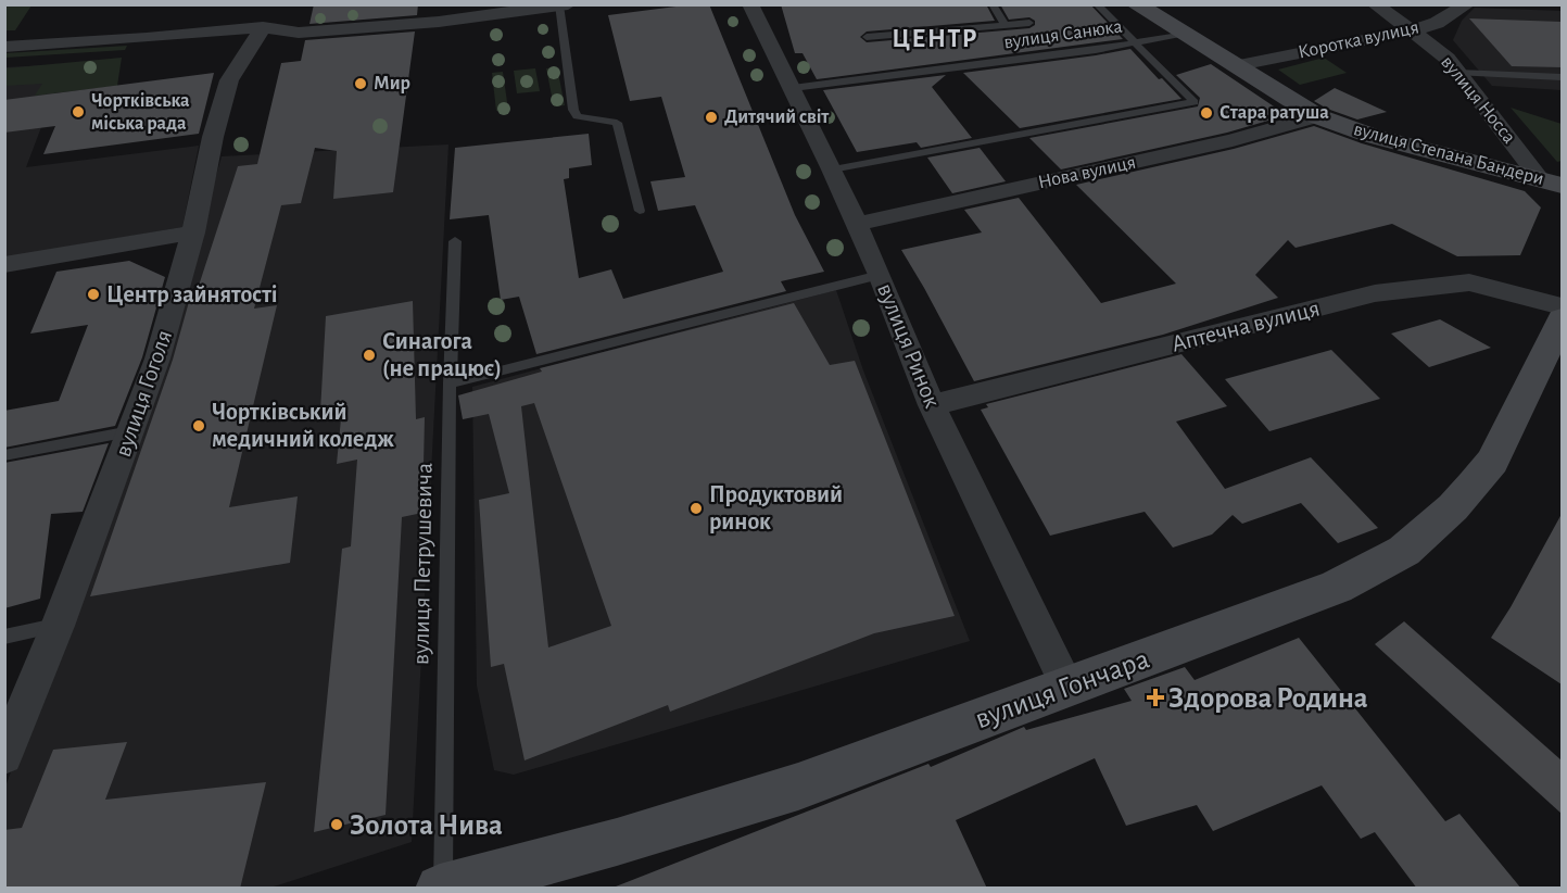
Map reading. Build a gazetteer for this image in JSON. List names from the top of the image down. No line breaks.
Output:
{"streets":{"street":["Коротка вулиця","вулиця Носса","вулиця Степана Бандери","Нова вулиця","Аптечна вулиця","вулиця Ринок","вулиця Гоголя","вулиця Гончара"],"lane":["вулиця Санюка","вулиця Петрушевича"]},"crossings":[["вулиця Санюка","вулиця Степана Бандери"],["вулиця Санюка","вулиця Ринок"],["Коротка вулиця","вулиця Носса"],["Коротка вулиця","вулиця Степана Бандери"],["вулиця Носса","вулиця Степана Бандери"],["вулиця Степана Бандери","Нова вулиця"],["Нова вулиця","вулиця Ринок"],["Аптечна вулиця","вулиця Ринок"],["вулиця Ринок","вулиця Гончара"],["вулиця Петрушевича","вулиця Гончара"]],"districts":["ЦЕНТР"],"places":{"other":["Мир","Чортківська міська рада","Стара ратуша","Дитячий світ","Центр зайнятості","Синагога (не працює)","Чортківський медичний коледж","Продуктовий ринок","Золота Нива"],"health":["Здорова Родина"]}}
